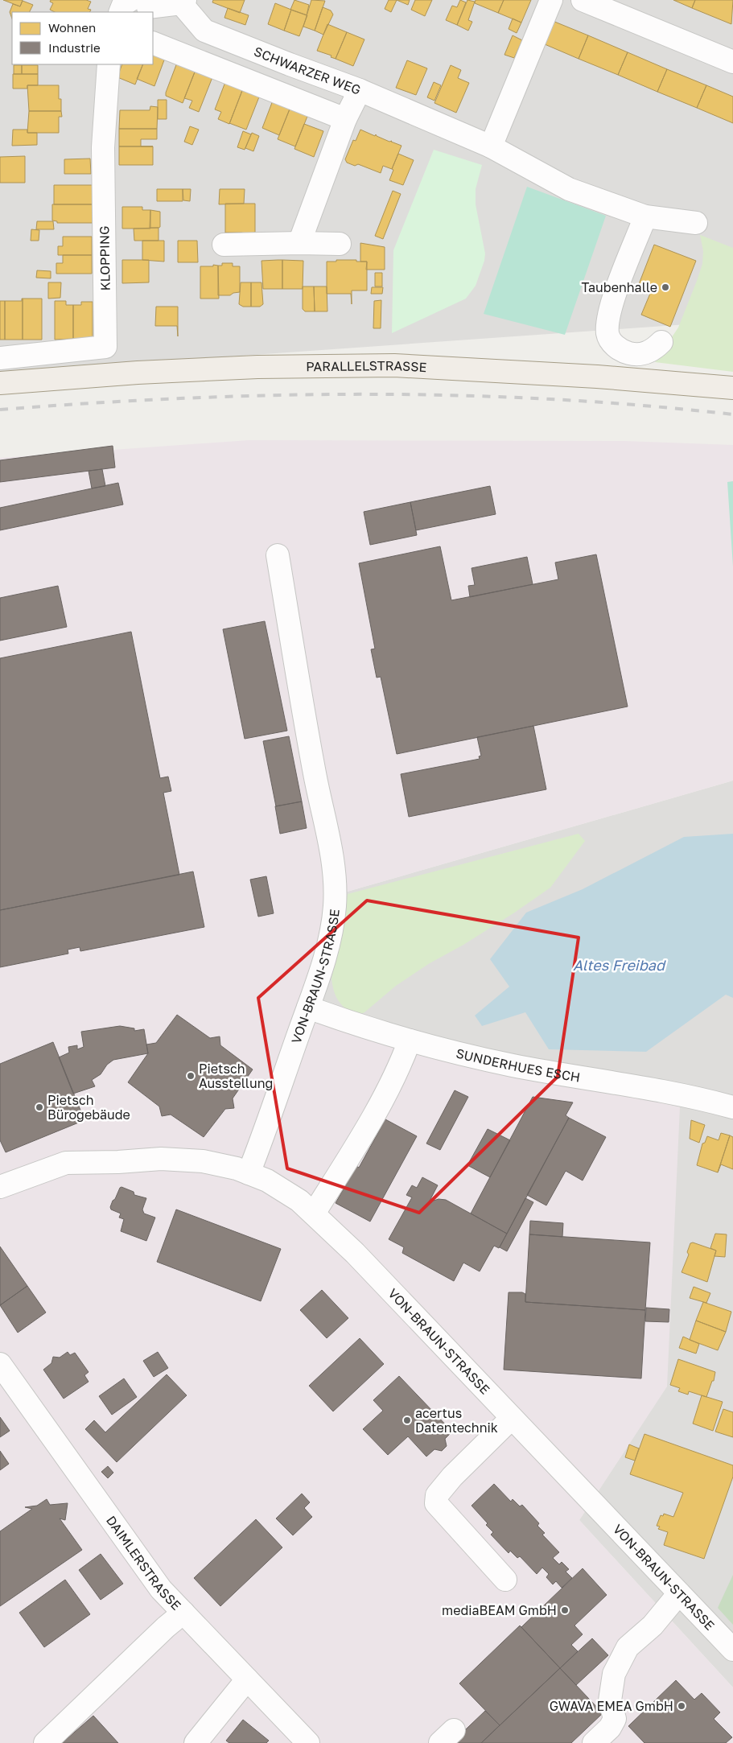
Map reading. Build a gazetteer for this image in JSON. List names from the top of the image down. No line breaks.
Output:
{"streets":{"main road":["PARALLELSTRASSE"],"street":["SCHWARZER WEG","KLOPPING","VON-BRAUN-STRASSE","SUNDERHUES ESCH","DAIMLERSTRASSE"]},"crossings":[["VON-BRAUN-STRASSE","SUNDERHUES ESCH"]],"water":["Altes Freibad"],"places":["Taubenhalle","Pietsch Ausstellung","Pietsch Bürogebäude","acertus Datentechnik","mediaBEAM GmbH","GWAVA EMEA GmbH"],"legend":["Wohnen","Industrie"]}
